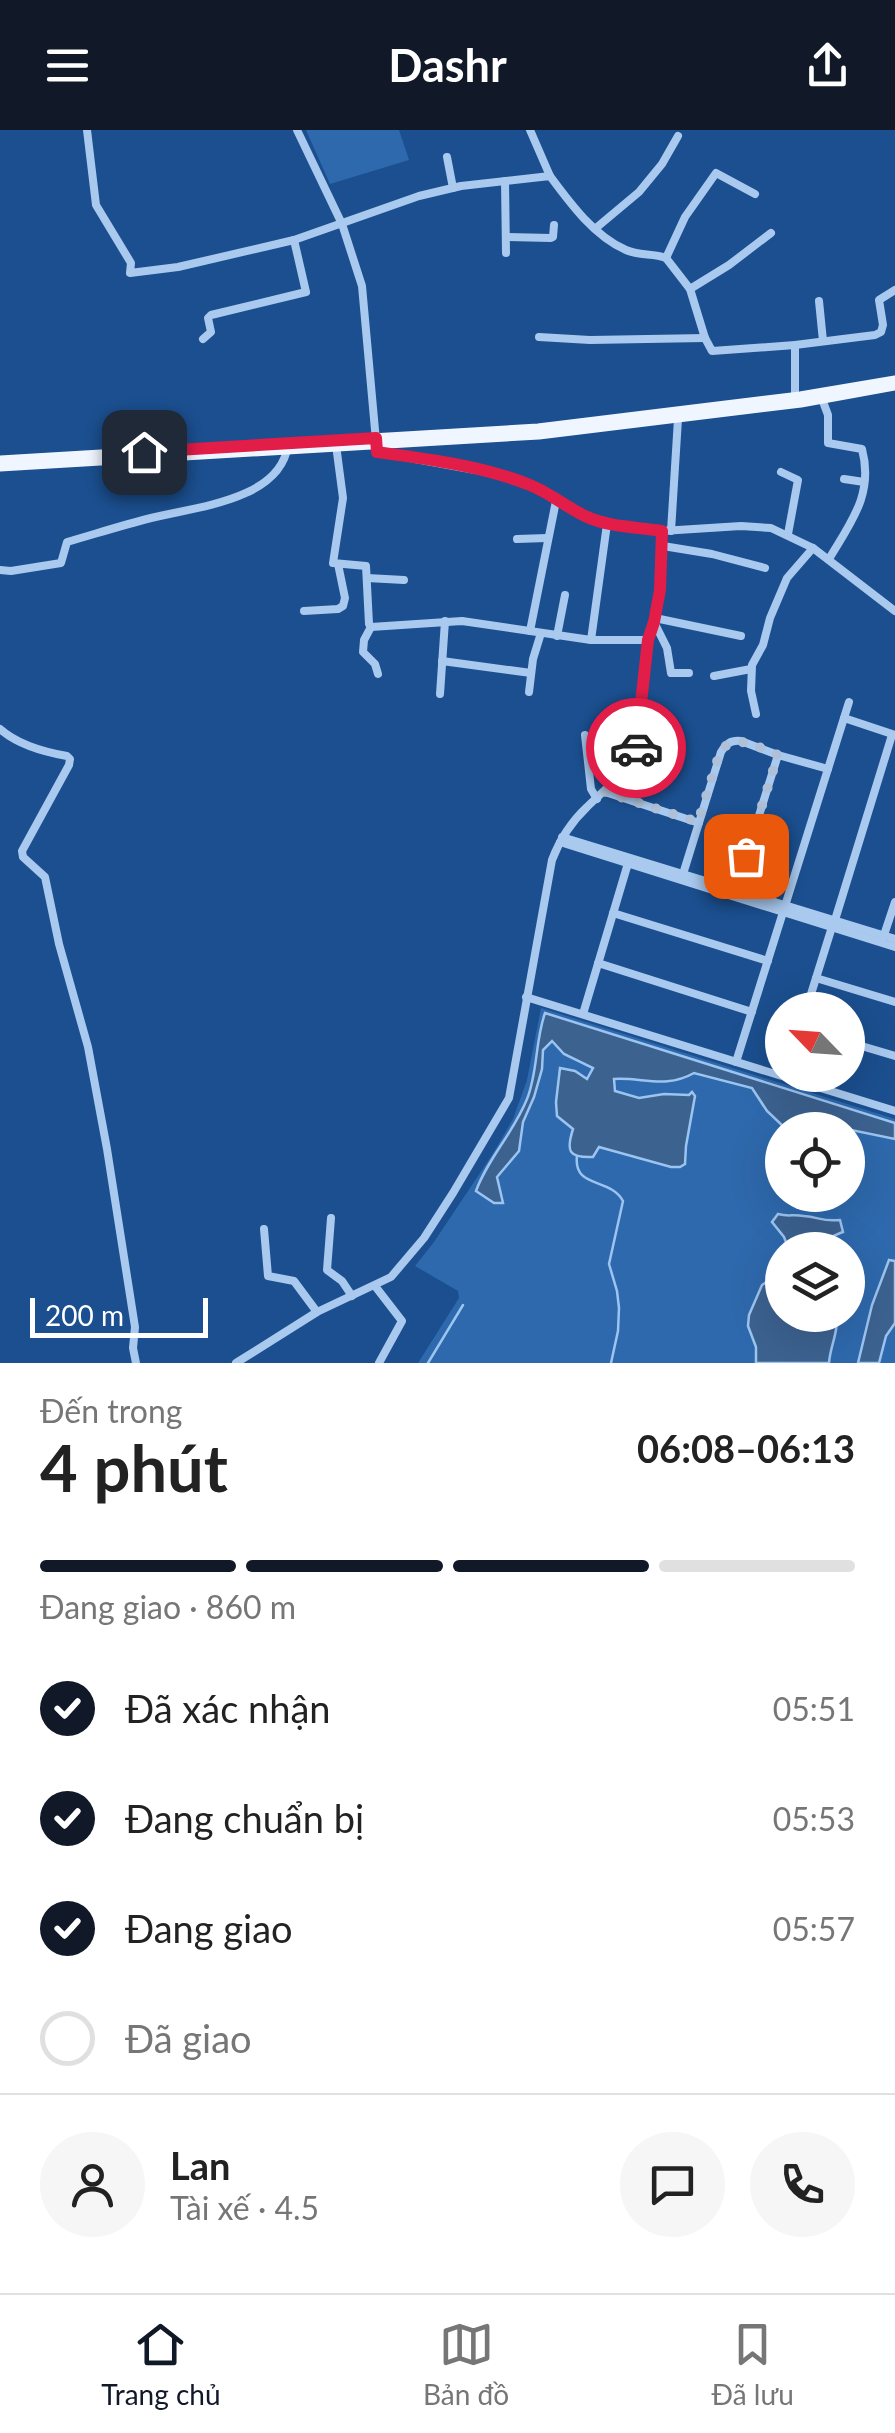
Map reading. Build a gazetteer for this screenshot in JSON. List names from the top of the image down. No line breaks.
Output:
{"scale_bar":"200 m","north":"top left","page":{"header":"Dashr","scale":"200 m","heading":["4 phút","Đến trong","06:08–06:13"],"panel":["Lan","Tài xế · 4.5"],"bar":"Đang giao · 860 m","list":[["Đã xác nhận","05:51"],["Đang chuẩn bị","05:53"],["Đang giao","05:57"],"Đã giao"],"tabs":["Trang chủ","Bản đồ","Đã lưu"]}}
